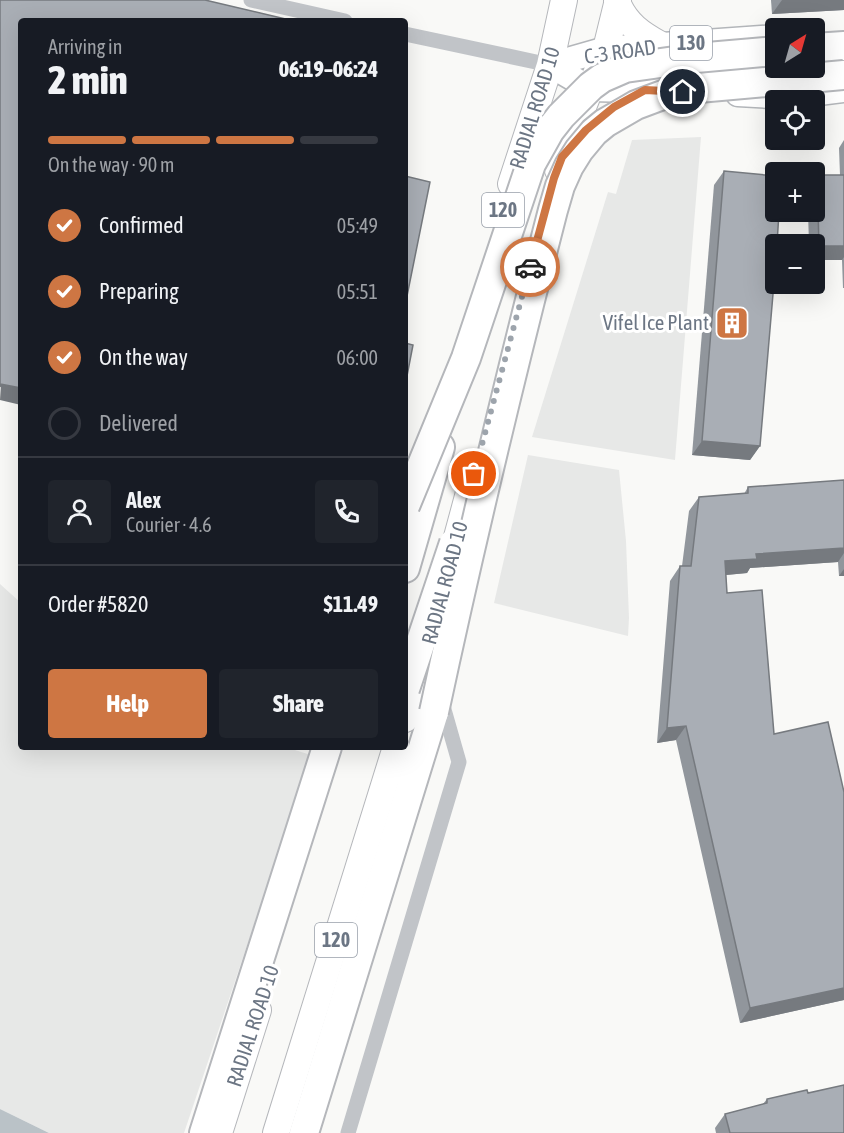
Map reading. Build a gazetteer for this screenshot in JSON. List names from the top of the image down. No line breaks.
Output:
{"streets":{"highway":["RADIAL ROAD 10","120"],"main road":["130","C-3 ROAD"]},"crossings":[["C-3 ROAD","RADIAL ROAD 10"]],"places":{"building":["Vifel Ice Plant"]},"north":"top right","page":{"map_buttons":["+","−"],"heading":["2 min","Arriving in","06:19–06:24"],"panel":["Alex","Courier · 4.6","Order #5820","$11.49"],"bar":"On the way · 90 m","list":[["Confirmed","05:49"],["Preparing","05:51"],["On the way","06:00"],"Delivered"],"buttons":["Help","Share"]}}
